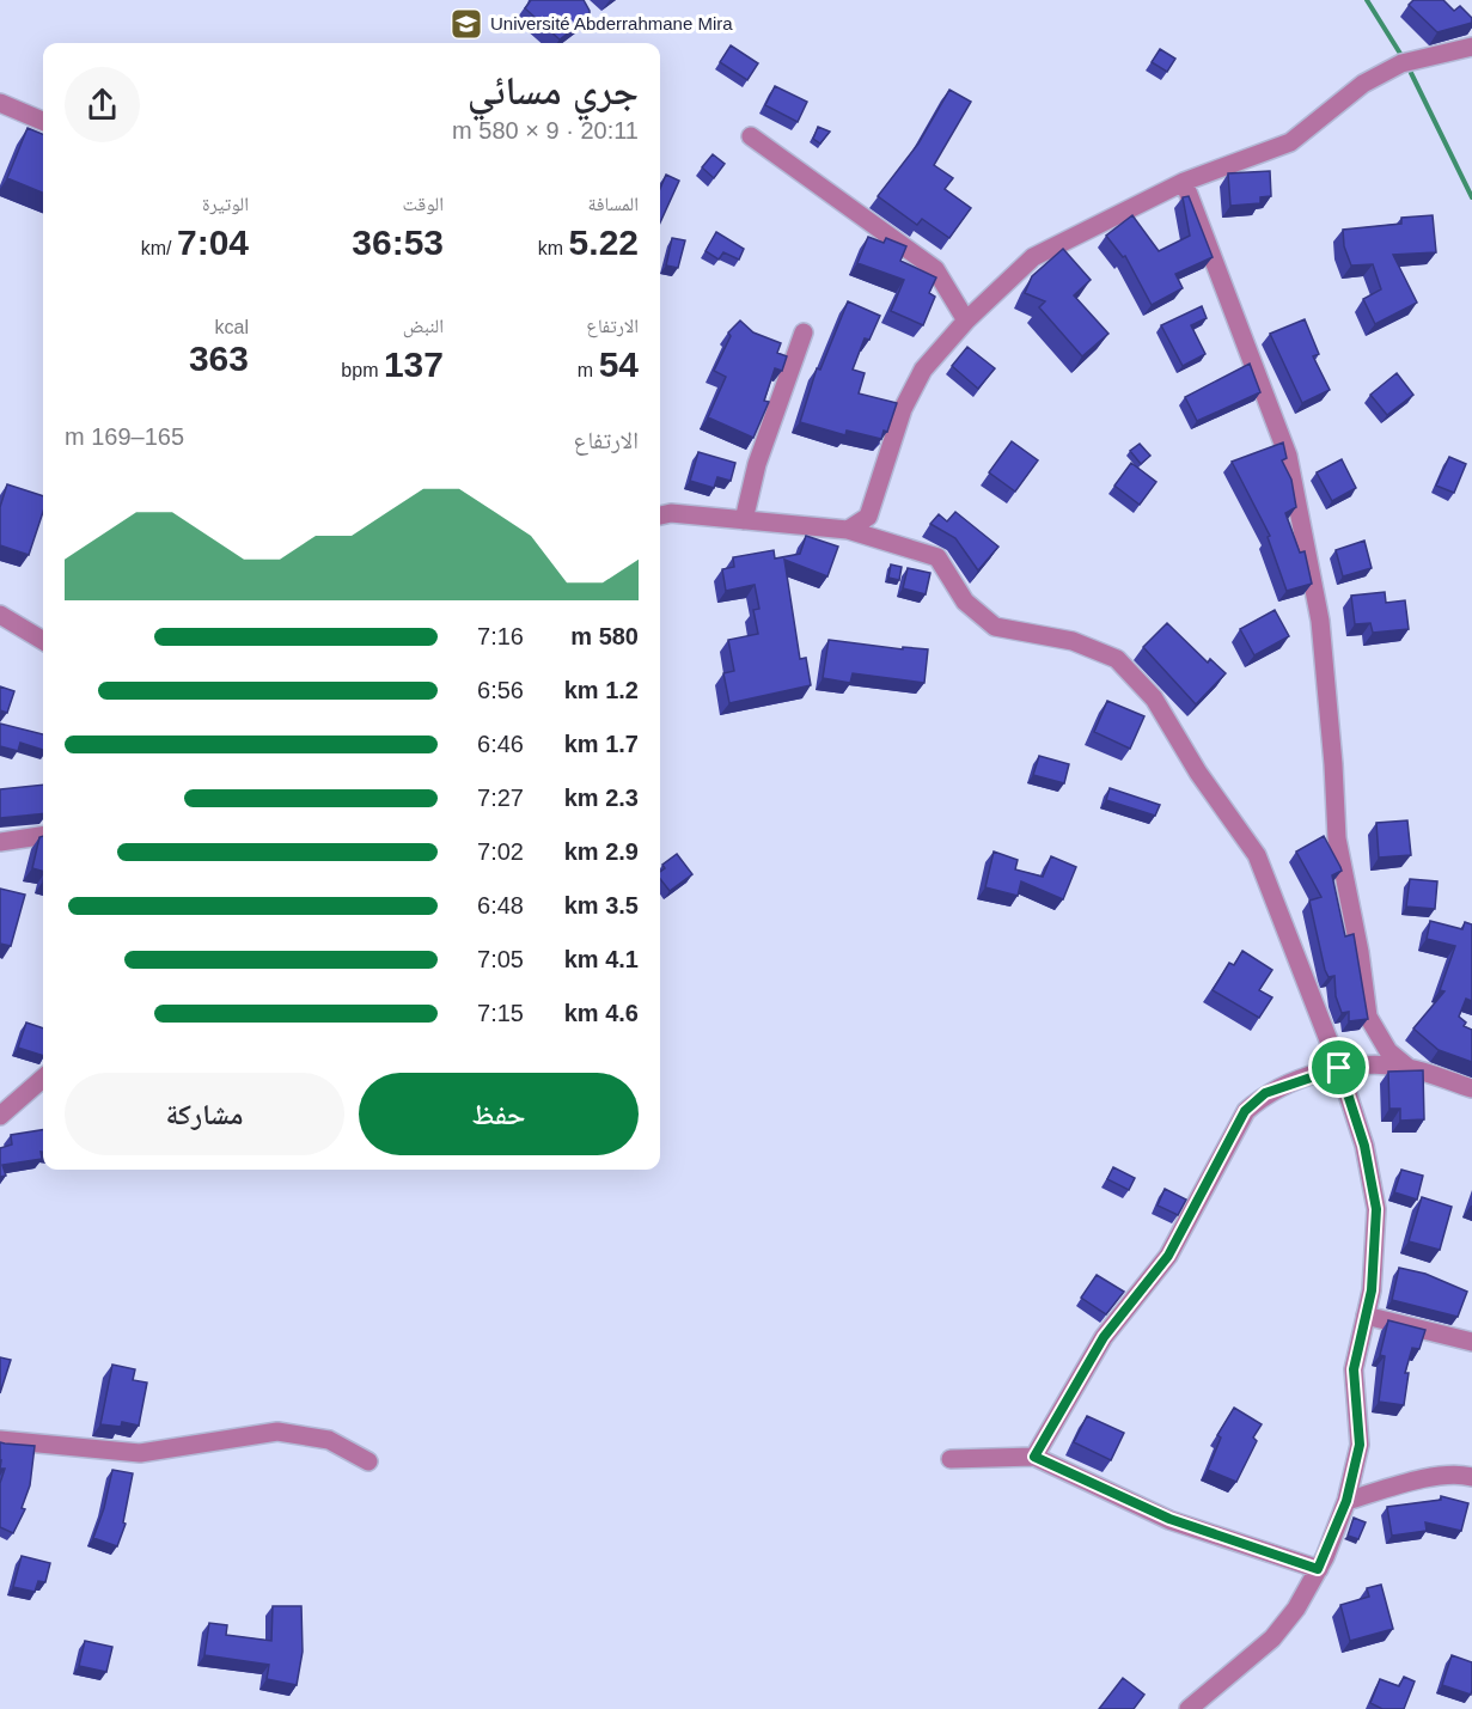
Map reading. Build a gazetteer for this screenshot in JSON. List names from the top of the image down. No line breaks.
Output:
{"places":{"school or university":["Université Abderrahmane Mira"]},"page":{"heading":["جري مسائي","20:11 · 9 × 580 m"],"stats":[["المسافة","5.22 km"],["الوقت","36:53"],["الوتيرة","7:04 /km"],["الارتفاع","54 m"],["النبض","137 bpm"],["kcal","363"]],"chart":["الارتفاع","165–169 m"],"list":[{"name":"580 m","note":"7:16"},{"name":"1.2 km","note":"6:56"},{"name":"1.7 km","note":"6:46"},{"name":"2.3 km","note":"7:27"},{"name":"2.9 km","note":"7:02"},{"name":"3.5 km","note":"6:48"},{"name":"4.1 km","note":"7:05"},{"name":"4.6 km","note":"7:15"}],"buttons":["حفظ","مشاركة"]}}
